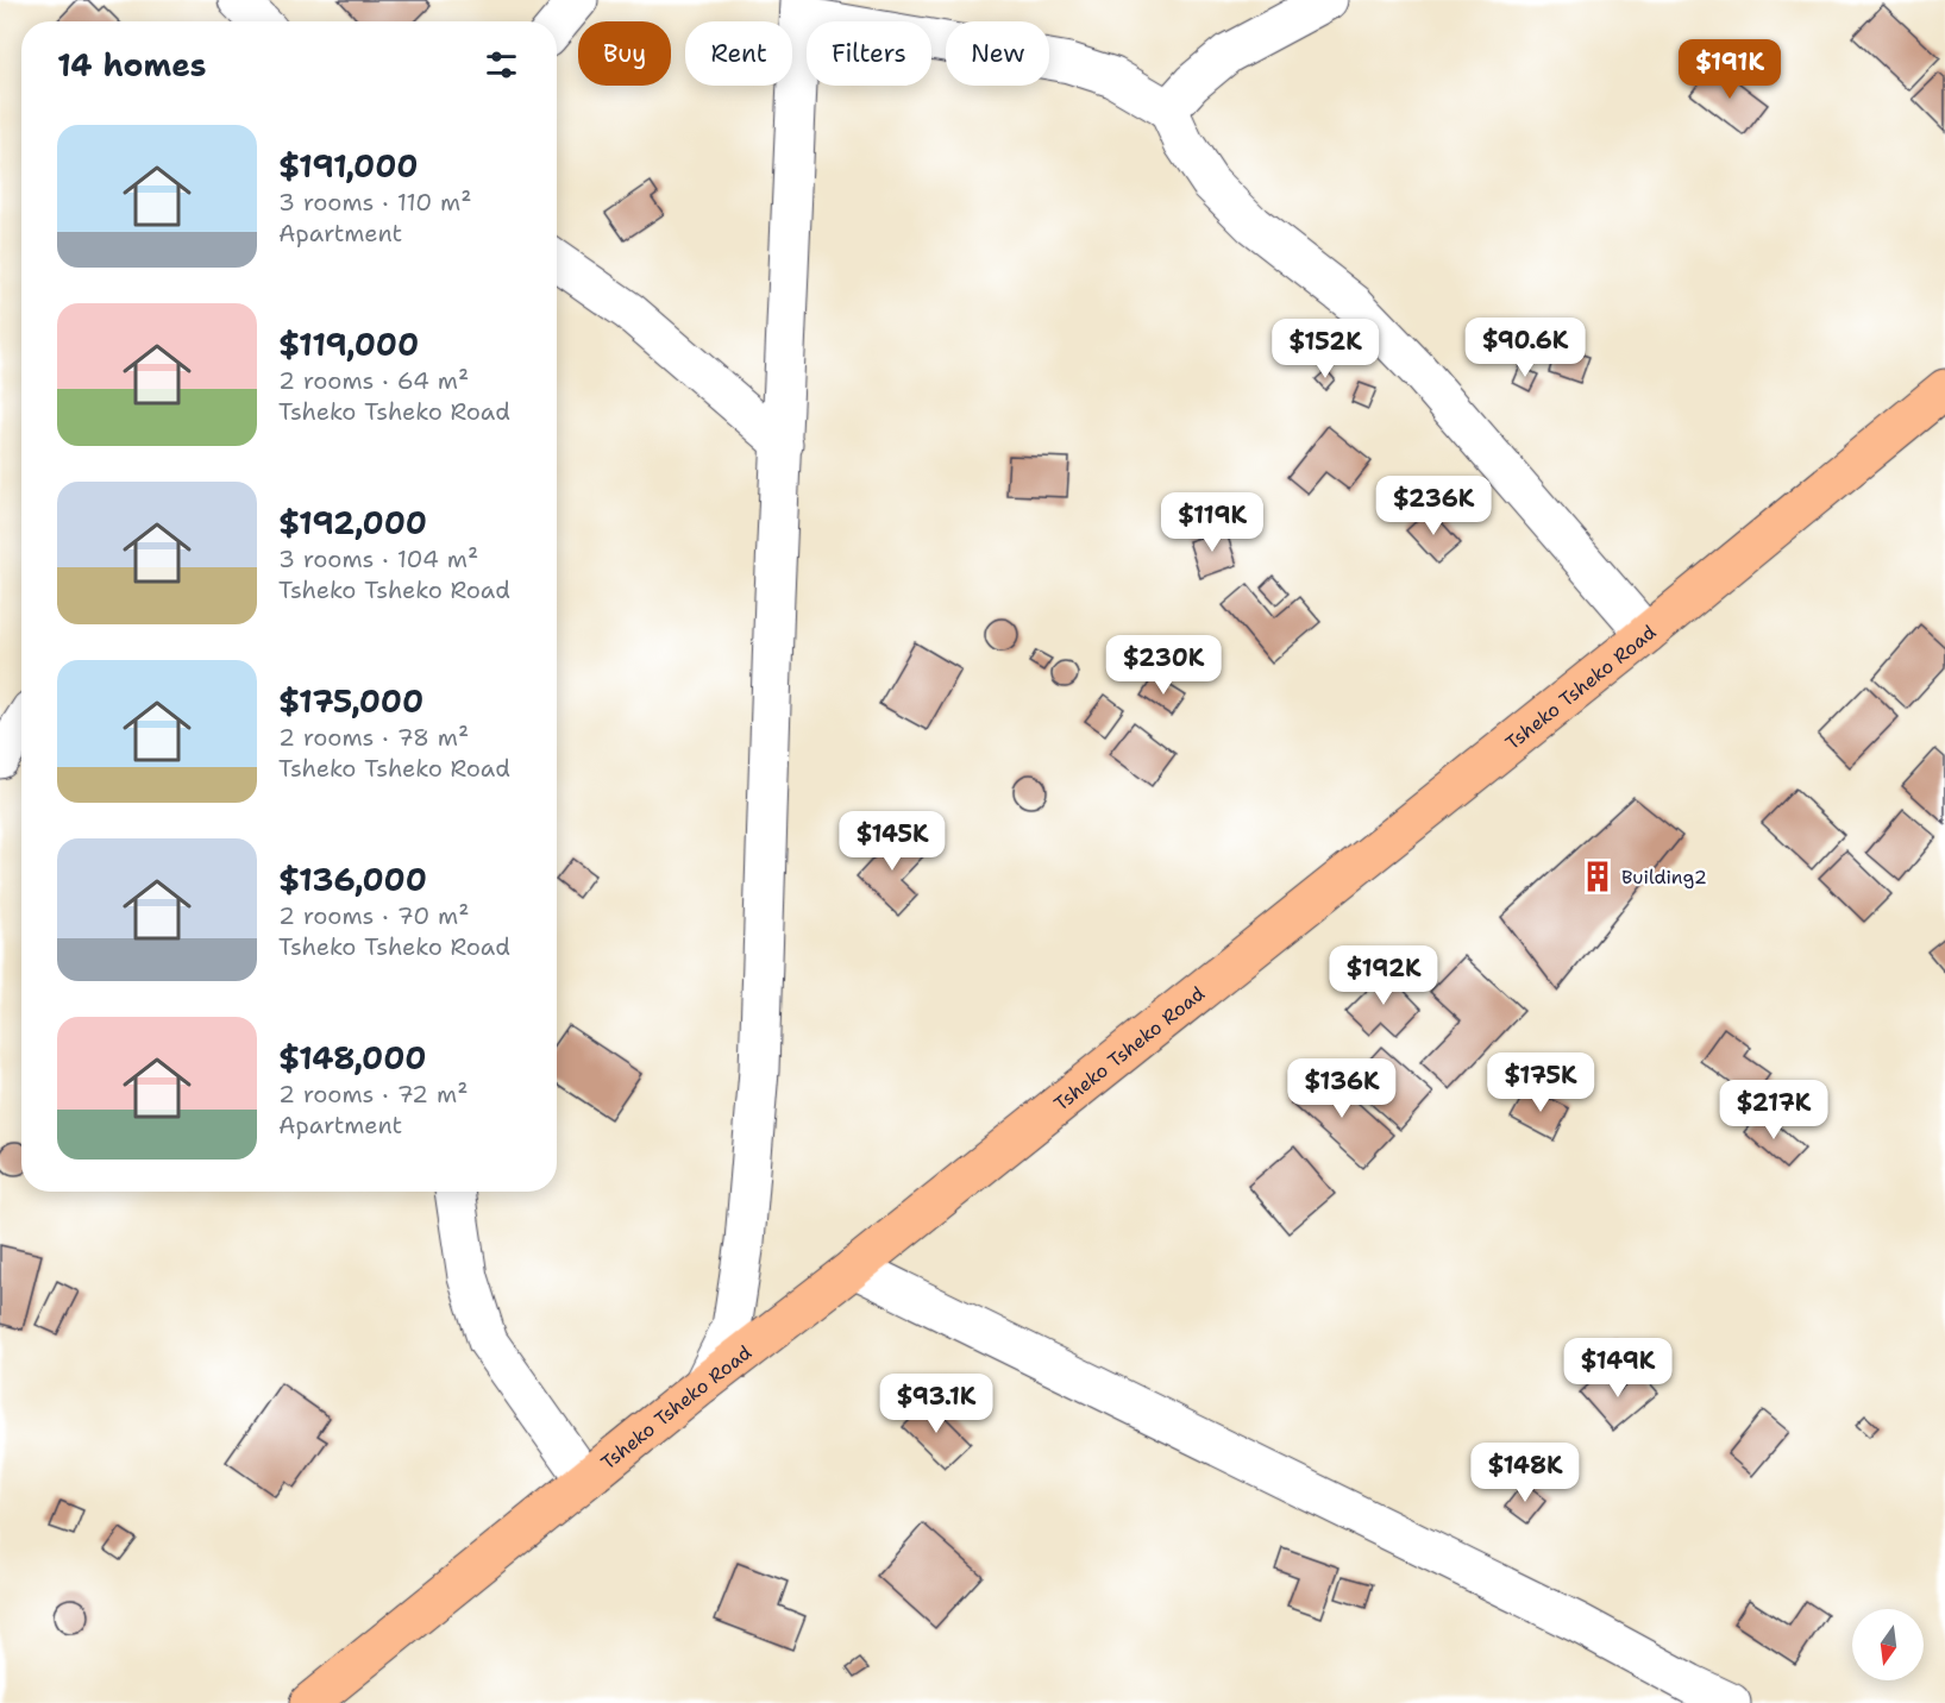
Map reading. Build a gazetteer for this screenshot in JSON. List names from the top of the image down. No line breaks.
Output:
{"streets":{"highway":["Tsheko Tsheko Road"]},"places":{"building":["Building2"]},"north":"bottom","page":{"chip":["Buy","Rent","Filters","New"],"heading":"14 homes","price":["$191K","$90.6K","$152K","$236K","$119K","$230K","$145K","$192K","$175K","$136K","$217K","$149K","$93.1K","$148K"],"list":[{"name":"$191,000","note":"3 rooms · 110 m² · Apartment"},{"name":"$119,000","note":"2 rooms · 64 m² · Tsheko Tsheko Road"},{"name":"$192,000","note":"3 rooms · 104 m² · Tsheko Tsheko Road"},{"name":"$175,000","note":"2 rooms · 78 m² · Tsheko Tsheko Road"},{"name":"$136,000","note":"2 rooms · 70 m² · Tsheko Tsheko Road"},{"name":"$148,000","note":"2 rooms · 72 m² · Apartment"}]}}
